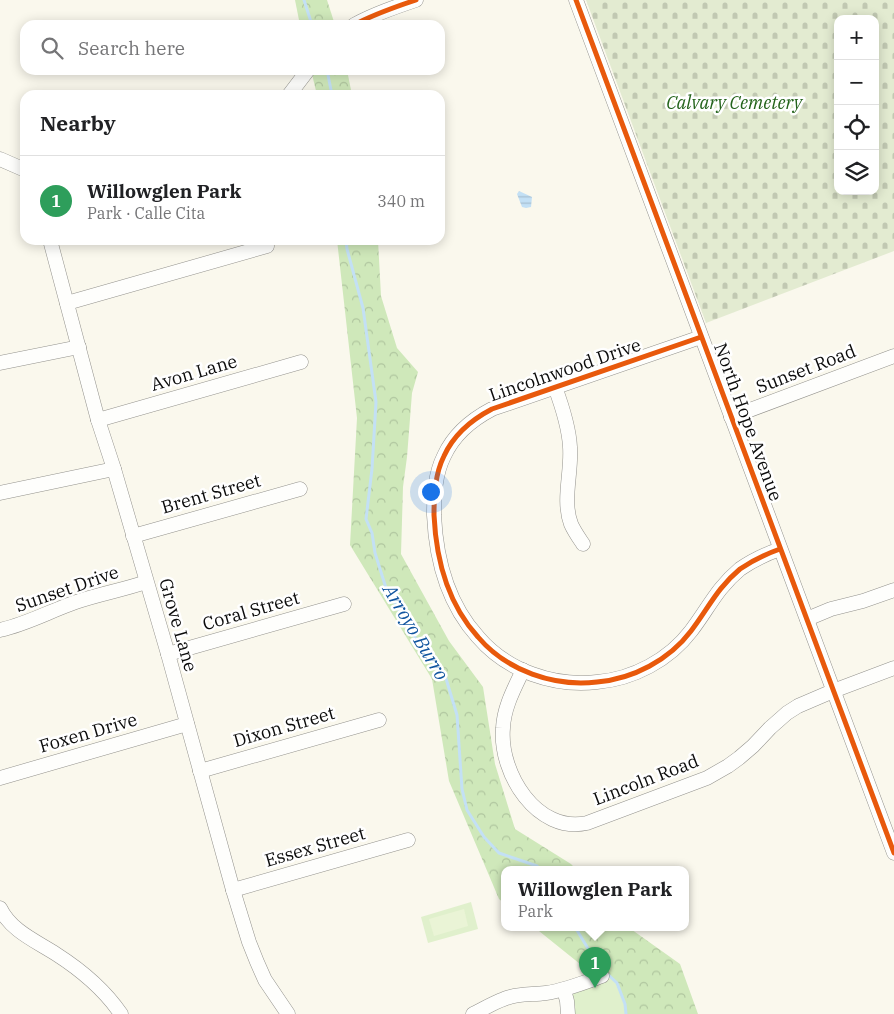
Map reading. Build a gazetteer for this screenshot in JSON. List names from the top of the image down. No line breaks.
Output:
{"streets":{"street":["Sunset Road","Lincolnwood Drive","Avon Lane","North Hope Avenue","Brent Street","Sunset Drive","Coral Street","Grove Lane","Dixon Street","Foxen Drive","Lincoln Road","Essex Street"]},"crossings":[["Sunset Road","North Hope Avenue"],["Lincolnwood Drive","North Hope Avenue"],["Lincolnwood Drive","Lincoln Road"],["Avon Lane","Grove Lane"],["North Hope Avenue","Lincoln Road"],["Brent Street","Grove Lane"],["Sunset Drive","Grove Lane"],["Coral Street","Grove Lane"],["Grove Lane","Dixon Street"],["Grove Lane","Foxen Drive"],["Grove Lane","Essex Street"]],"water":["Arroyo Burro"],"parks":["Calvary Cemetery"],"page":{"map_buttons":["+","−"],"search":"Search here","heading":"Nearby","list":[{"mark":"1","name":"Willowglen Park","note":"Park · Calle Cita","value":"340 m"}],"popup":["Willowglen Park","Park"],"pins":"1"}}
